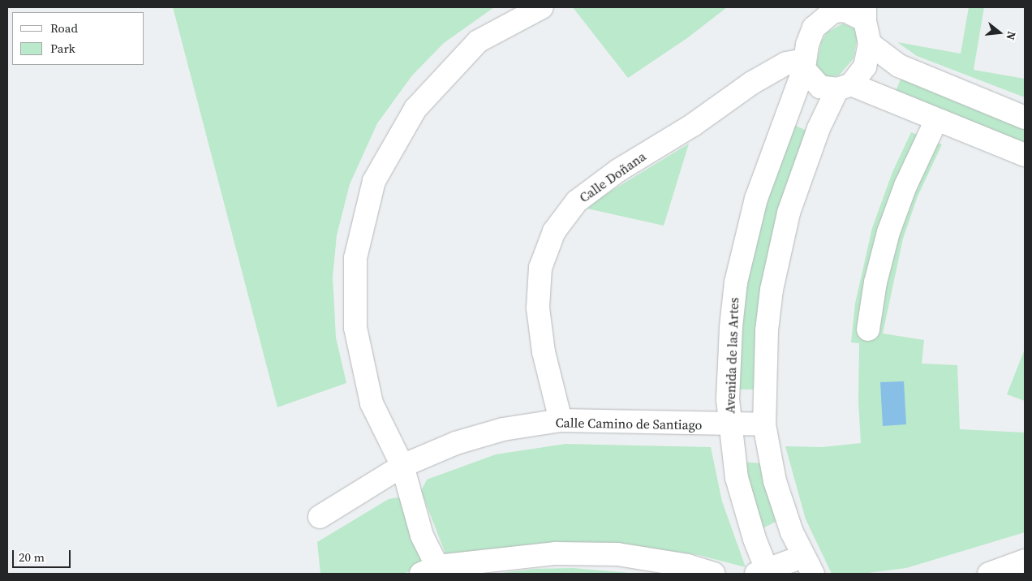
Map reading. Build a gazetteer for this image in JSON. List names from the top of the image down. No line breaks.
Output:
{"streets":{"street":["Calle Doñana","Avenida de las Artes","Calle Camino de Santiago"]},"crossings":[["Calle Doñana","Avenida de las Artes"],["Calle Doñana","Calle Camino de Santiago"],["Avenida de las Artes","Calle Camino de Santiago"]],"legend":["Road","Park"],"scale_bar":"20 m","north":"right"}
